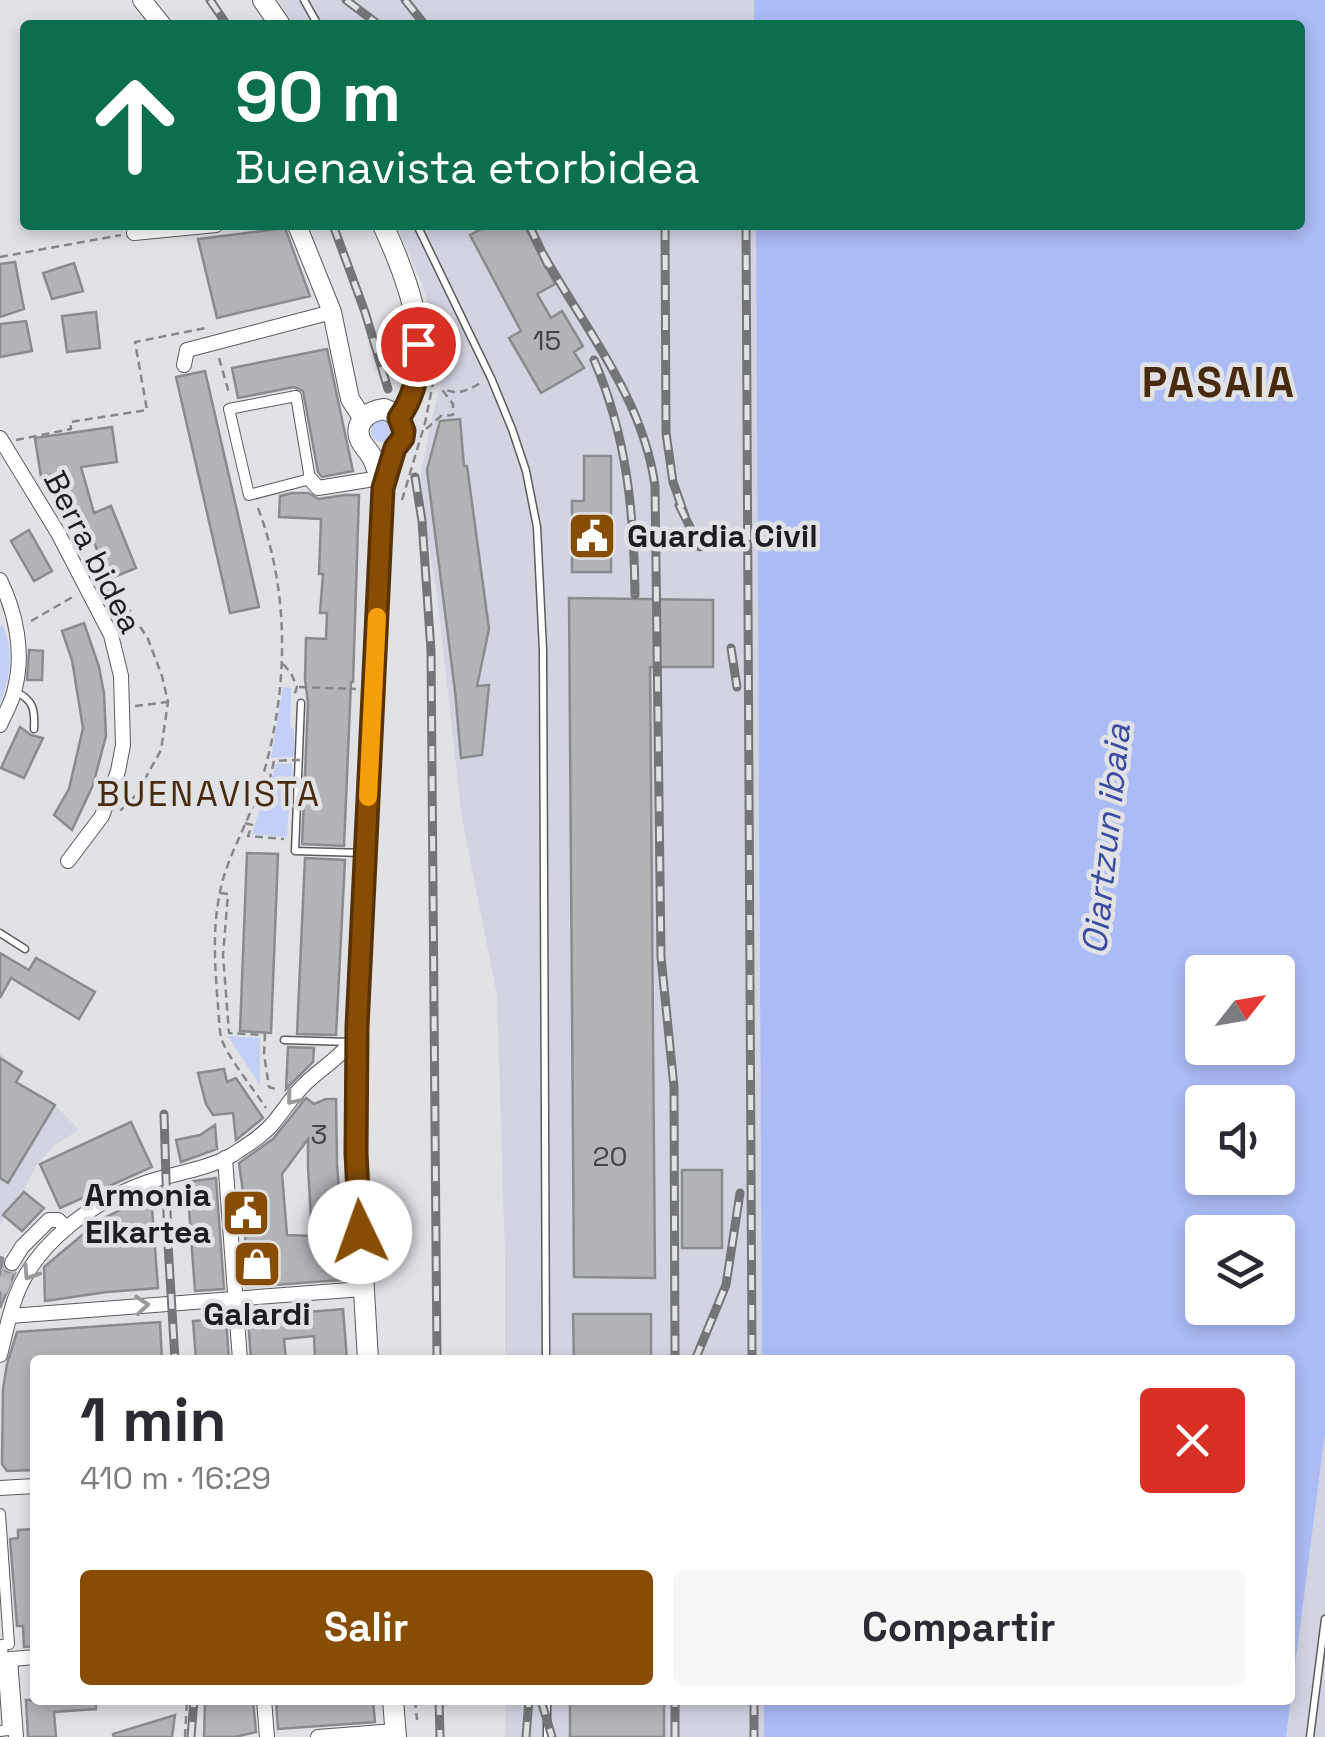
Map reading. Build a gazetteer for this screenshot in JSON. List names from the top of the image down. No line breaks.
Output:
{"streets":{"street":["Berra bidea"]},"districts":["PASAIA","BUENAVISTA"],"water":["Oiartzun ibaia"],"places":{"public building":["Guardia Civil","Armonia Elkartea"],"shop":["Galardi"]},"house_numbers":["15","3","20"],"north":"top right","page":{"turn":["90 m","Buenavista etorbidea"],"heading":["1 min","410 m · 16:29"],"buttons":["Salir","Compartir"]}}
